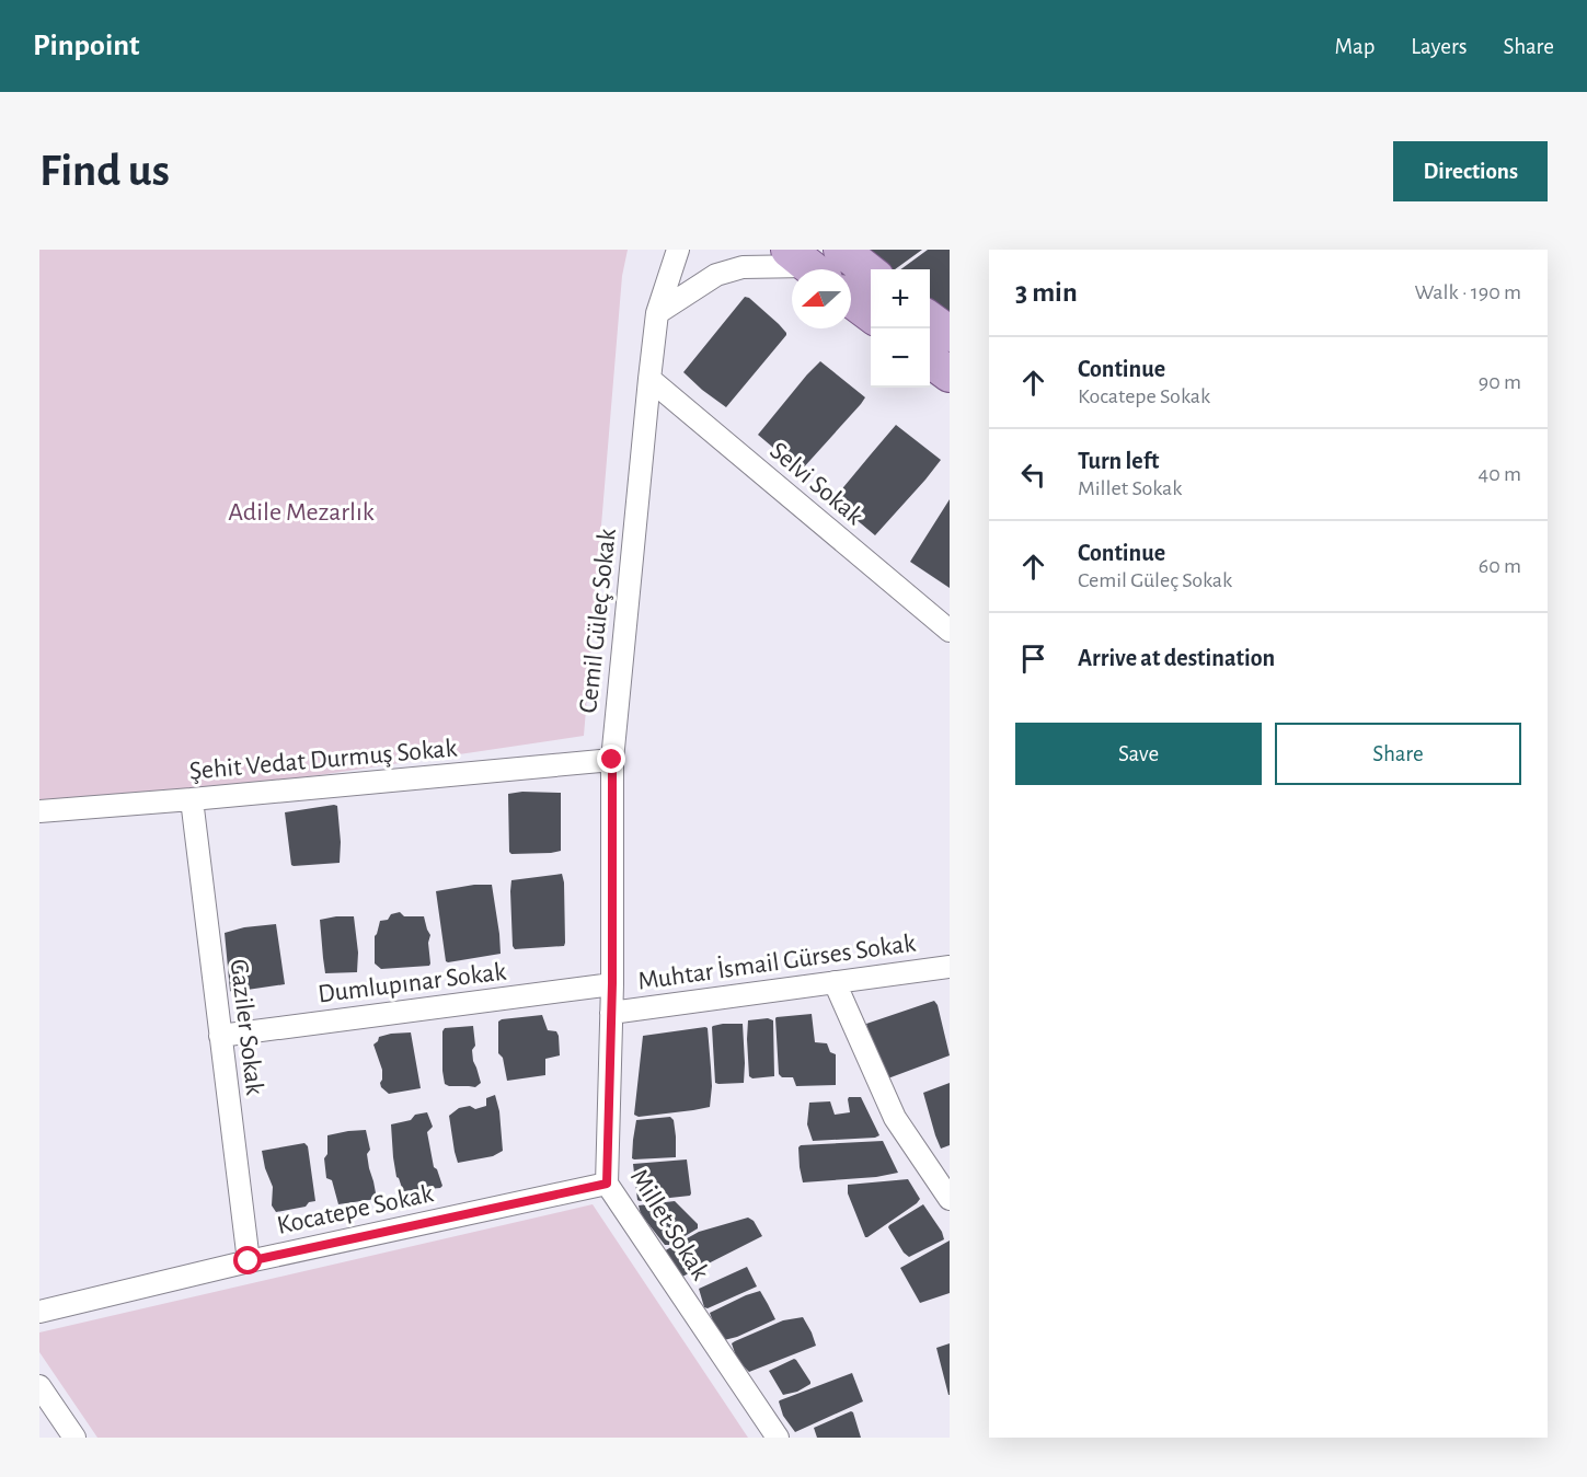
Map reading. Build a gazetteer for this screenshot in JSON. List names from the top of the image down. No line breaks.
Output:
{"streets":{"street":["Selvi Sokak","Cemil Güleç Sokak","Şehit Vedat Durmuş Sokak","Muhtar İsmail Gürses Sokak","Dumlupınar Sokak","Gaziler Sokak","Kocatepe Sokak","Millet Sokak"]},"crossings":[["Selvi Sokak","Cemil Güleç Sokak"],["Cemil Güleç Sokak","Şehit Vedat Durmuş Sokak"],["Cemil Güleç Sokak","Muhtar İsmail Gürses Sokak"],["Cemil Güleç Sokak","Dumlupınar Sokak"],["Cemil Güleç Sokak","Millet Sokak"],["Şehit Vedat Durmuş Sokak","Gaziler Sokak"],["Muhtar İsmail Gürses Sokak","Millet Sokak"],["Dumlupınar Sokak","Gaziler Sokak"],["Gaziler Sokak","Kocatepe Sokak"],["Kocatepe Sokak","Millet Sokak"]],"parks":["Adile Mezarlık"],"north":"left","page":{"header":"Pinpoint","nav":["Map","Layers","Share"],"buttons":["Directions",["Save","Share"]],"title":"Find us","heading":["3 min","Walk · 190 m"],"map_buttons":["+","−"],"list":[["Continue","Kocatepe Sokak","90 m"],["Turn left","Millet Sokak","40 m"],["Continue","Cemil Güleç Sokak","60 m"],"Arrive at destination"]}}
